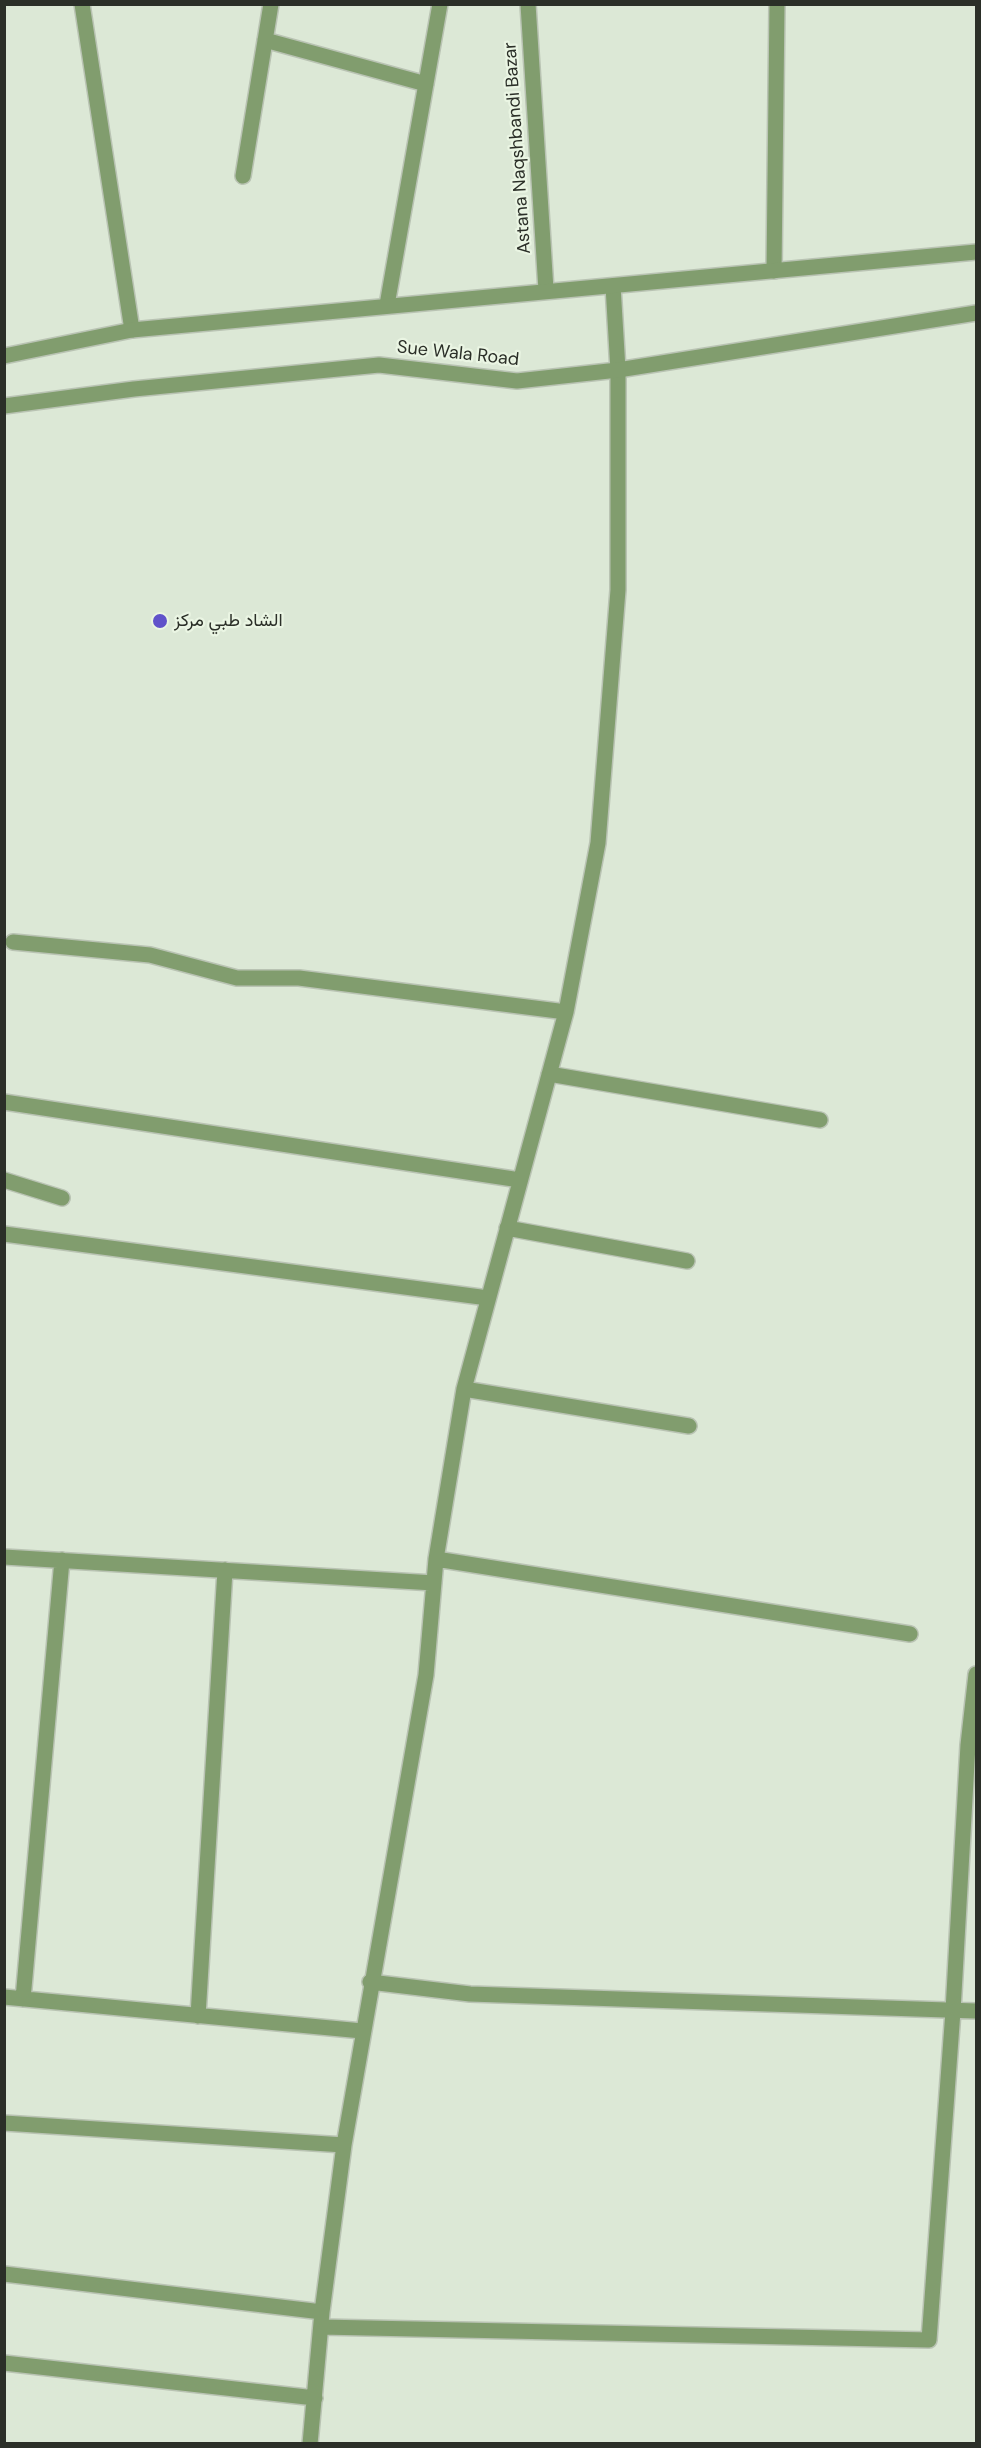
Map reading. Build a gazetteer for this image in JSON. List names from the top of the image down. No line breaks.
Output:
{"streets":{"street":["Astana Naqshbandi Bazar","Sue Wala Road"]},"places":["الشاد طبي مرکز"]}
